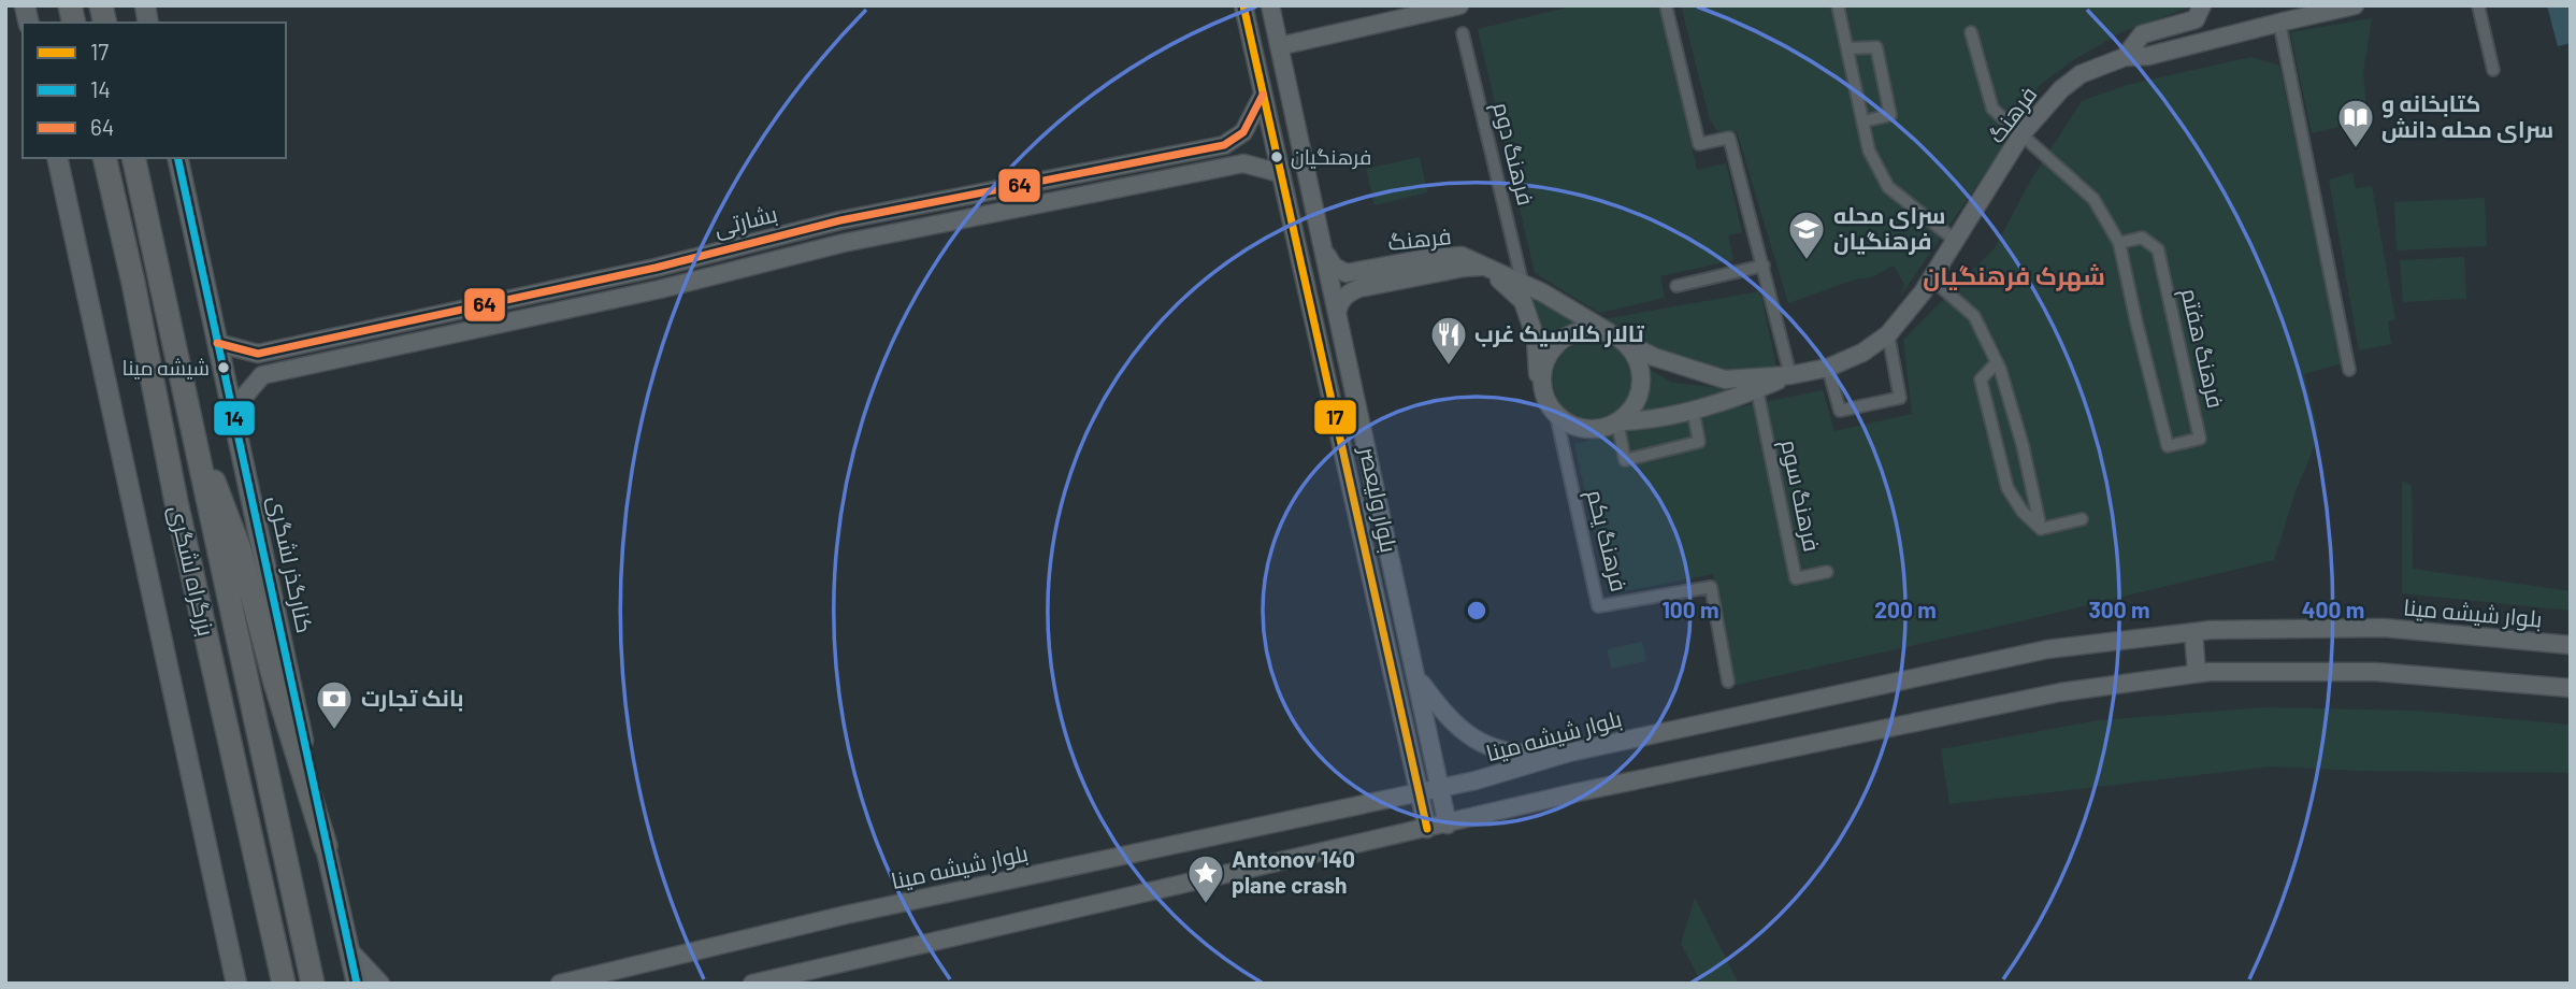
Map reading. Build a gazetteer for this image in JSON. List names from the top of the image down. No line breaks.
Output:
{"streets":{"highway":["بزرگراه لشگری"],"main road":["فرهنگ","بشارتی","بلوار ولیعصر","کنارگذر لشگری","بلوار شیشه مینا"],"street":["فرهنگ دوم","فرهنگ هفتم","فرهنگ سوم","فرهنگ یکم"]},"crossings":[["فرهنگ","فرهنگ دوم"],["فرهنگ","فرهنگ هفتم"],["فرهنگ","فرهنگ سوم"],["فرهنگ","فرهنگ یکم"],["بشارتی","بلوار ولیعصر"],["بشارتی","کنارگذر لشگری"],["بلوار ولیعصر","بلوار شیشه مینا"]],"districts":["شهرک فرهنگیان"],"places":{"library":["کتابخانه و سرای محله دانش"],"other":["فرهنگیان","شیشه مینا"],"school or university":["سرای محله فرهنگیان"],"restaurant":["تالار کلاسیک غرب"],"bank":["بانک تجارت"],"place":["Antonov 140 plane crash"]},"lines":["transit line 17","transit line 64","transit line 14"],"legend":["17","14","64"],"rings":["100 m","200 m","300 m","400 m"]}
